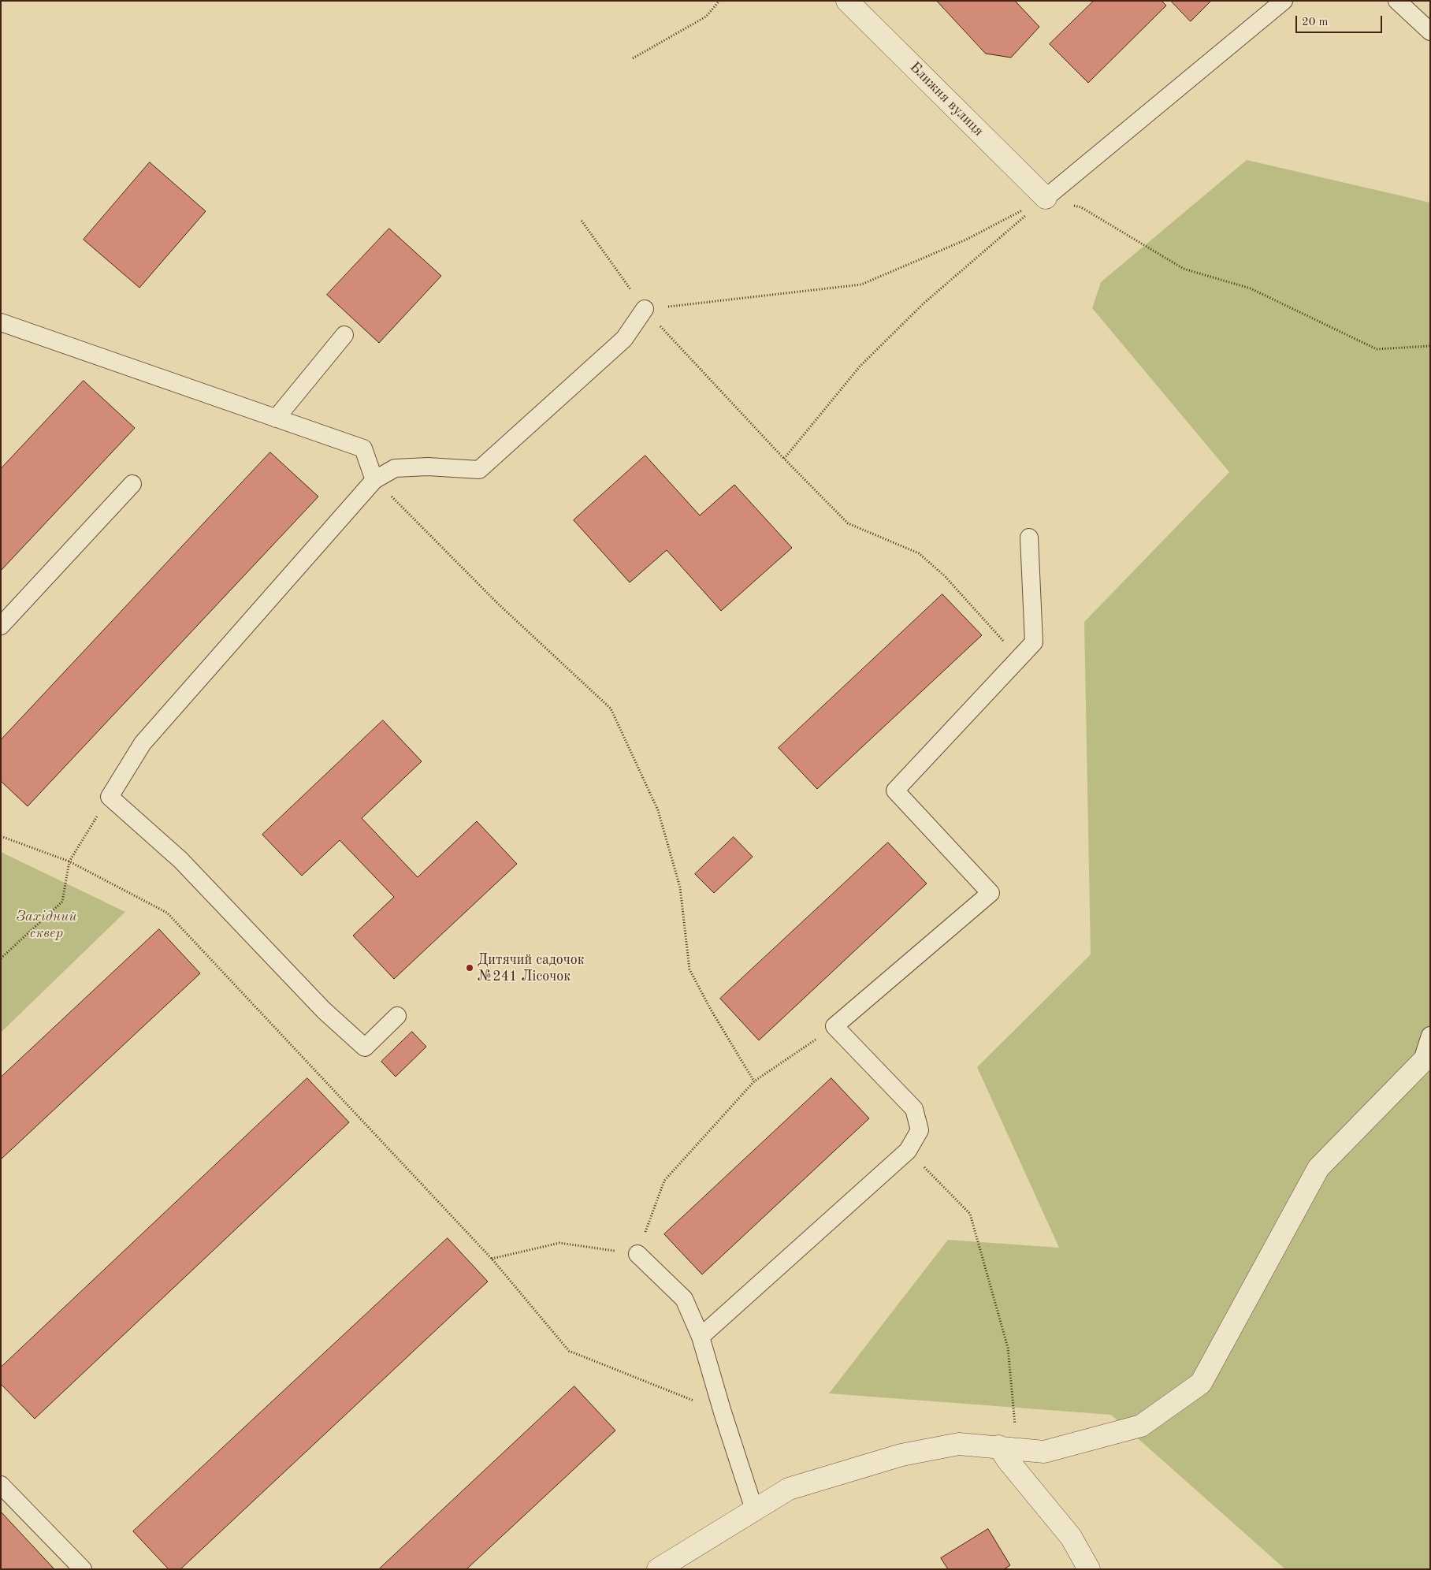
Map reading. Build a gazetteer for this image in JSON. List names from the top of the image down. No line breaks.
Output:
{"streets":{"street":["Ближня вулиця"]},"parks":["Західний сквер"],"places":["Дитячий садочок №241 Лісочок"],"scale_bar":"20 m"}
